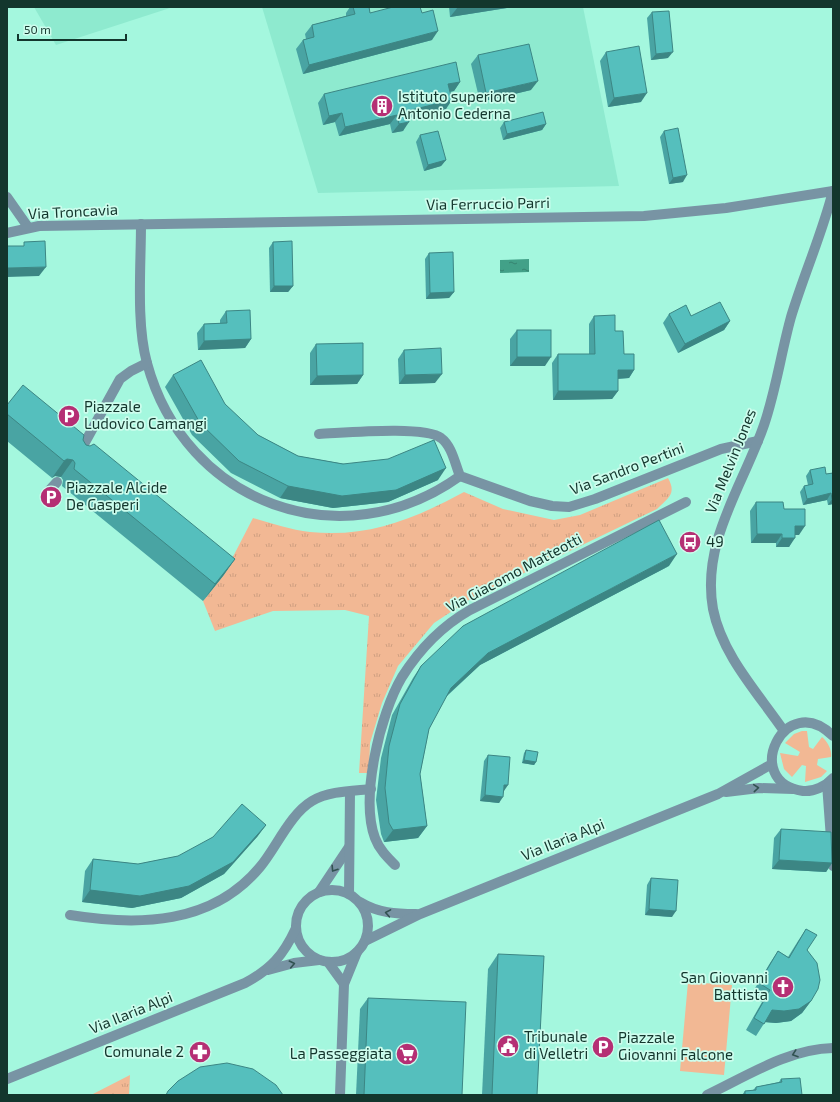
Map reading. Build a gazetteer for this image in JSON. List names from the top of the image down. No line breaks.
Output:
{"streets":{"street":["Via Ferruccio Parri","Via Troncavia","Via Melvin Jones","Via Sandro Pertini","Via Giacomo Matteotti","Via Ilaria Alpi"]},"crossings":[["Via Ferruccio Parri","Via Troncavia"],["Via Ferruccio Parri","Via Melvin Jones"],["Via Melvin Jones","Via Sandro Pertini"]],"places":{"building":["Istituto superiore Antonio Cederna"],"parking":["Piazzale Ludovico Camangi","Piazzale Alcide De Gasperi","Piazzale Giovanni Falcone"],"bus stop":["49"],"church":["San Giovanni Battista"],"public building":["Tribunale di Velletri"],"pharmacy":["Comunale 2"],"supermarket":["La Passeggiata"]},"scale_bar":"50 m"}
